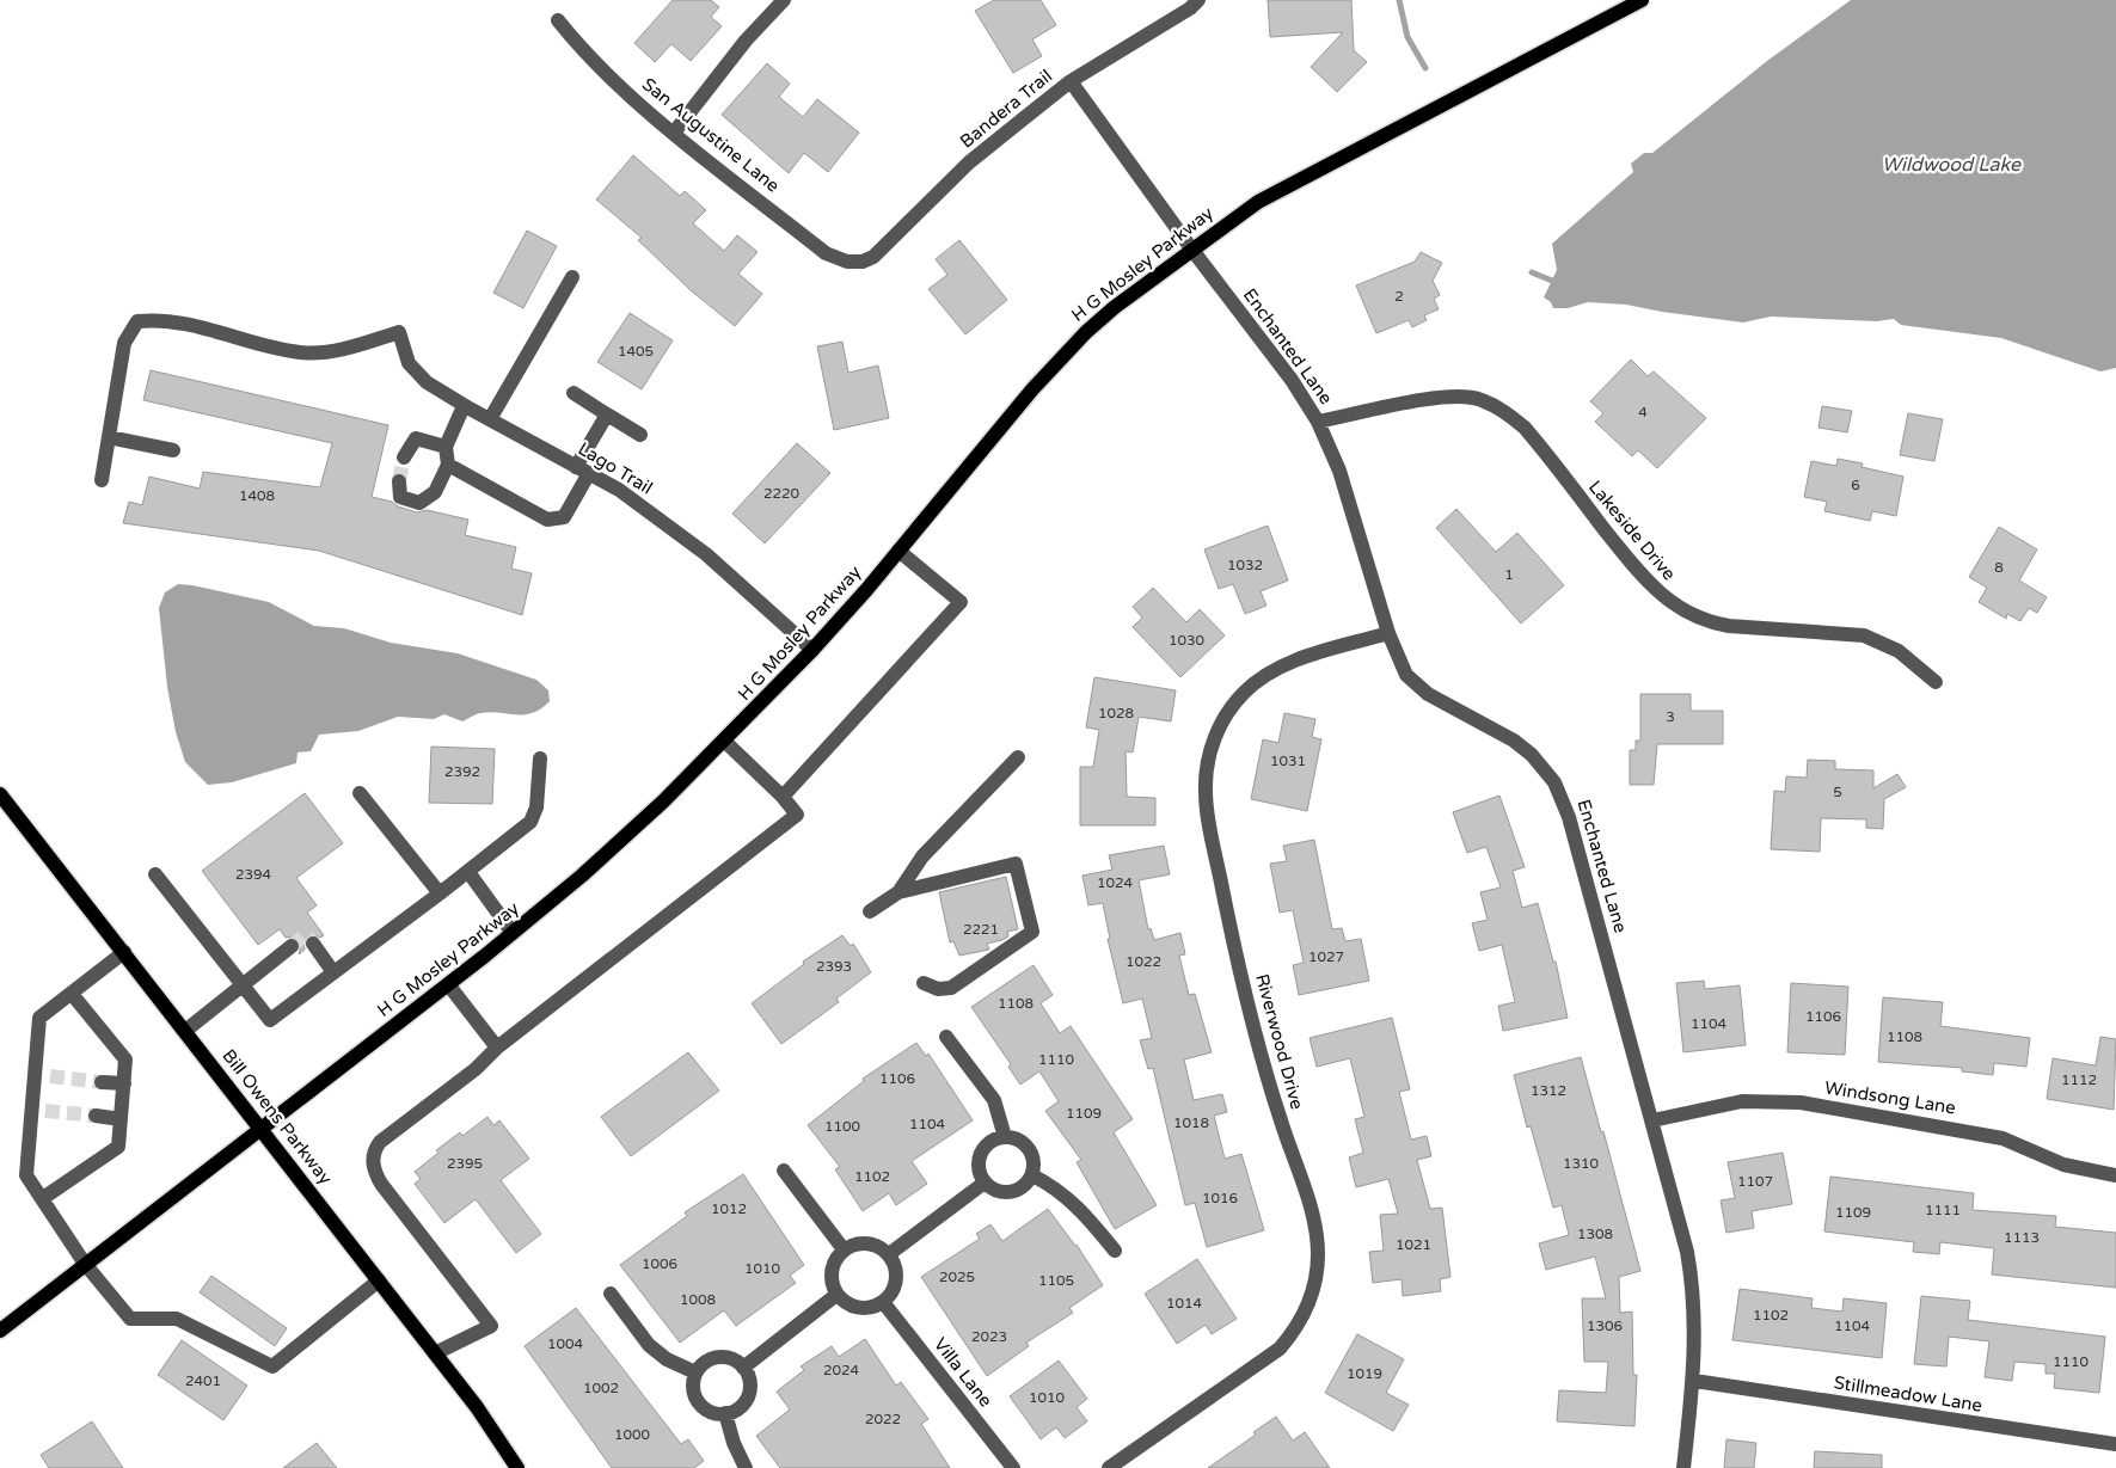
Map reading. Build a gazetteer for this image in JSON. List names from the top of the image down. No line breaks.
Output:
{"streets":{"main road":["H G Mosley Parkway","Bill Owens Parkway"],"street":["Bandera Trail","San Augustine Lane","Enchanted Lane","Lago Trail","Lakeside Drive","Riverwood Drive","Windsong Lane","Villa Lane","Stillmeadow Lane"]},"crossings":[["Bandera Trail","San Augustine Lane"],["Bandera Trail","Enchanted Lane"],["H G Mosley Parkway","Enchanted Lane"],["H G Mosley Parkway","Lago Trail"],["H G Mosley Parkway","Bill Owens Parkway"],["Enchanted Lane","Lakeside Drive"],["Enchanted Lane","Riverwood Drive"],["Enchanted Lane","Windsong Lane"],["Enchanted Lane","Stillmeadow Lane"]],"water":["Wildwood Lake"],"house_numbers":["2","1405","4","6","2220","1408","1032","8","1","1030","1028","3","1031","2392","5","2394","1024","2221","1027","1022","2393","1108","1106","1104","1108","1110","1106","1112","1312","1109","1018","1104","1100","2395","1310","1102","1107","1016","1012","1111","1109","1308","1113","1021","1006","1010","2025","1105","1008","1014","1102","1306","1104","2023","1004","1110","2024","1019","2401","1002","1010","2022","1000"]}
